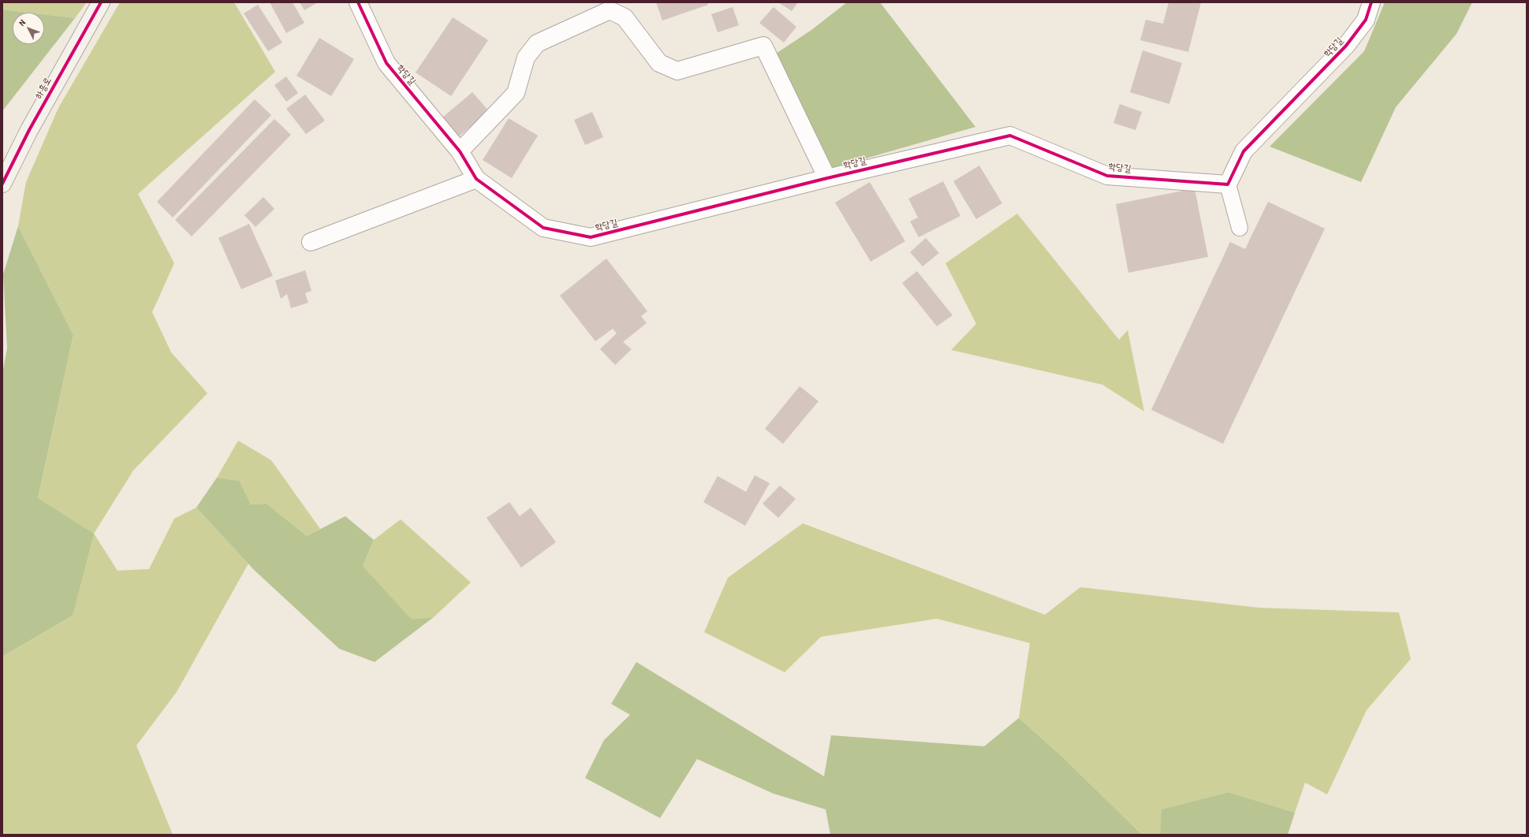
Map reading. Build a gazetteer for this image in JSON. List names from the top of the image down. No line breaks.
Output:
{"streets":{"street":["학당길","하흥로"]},"north":"top left"}
